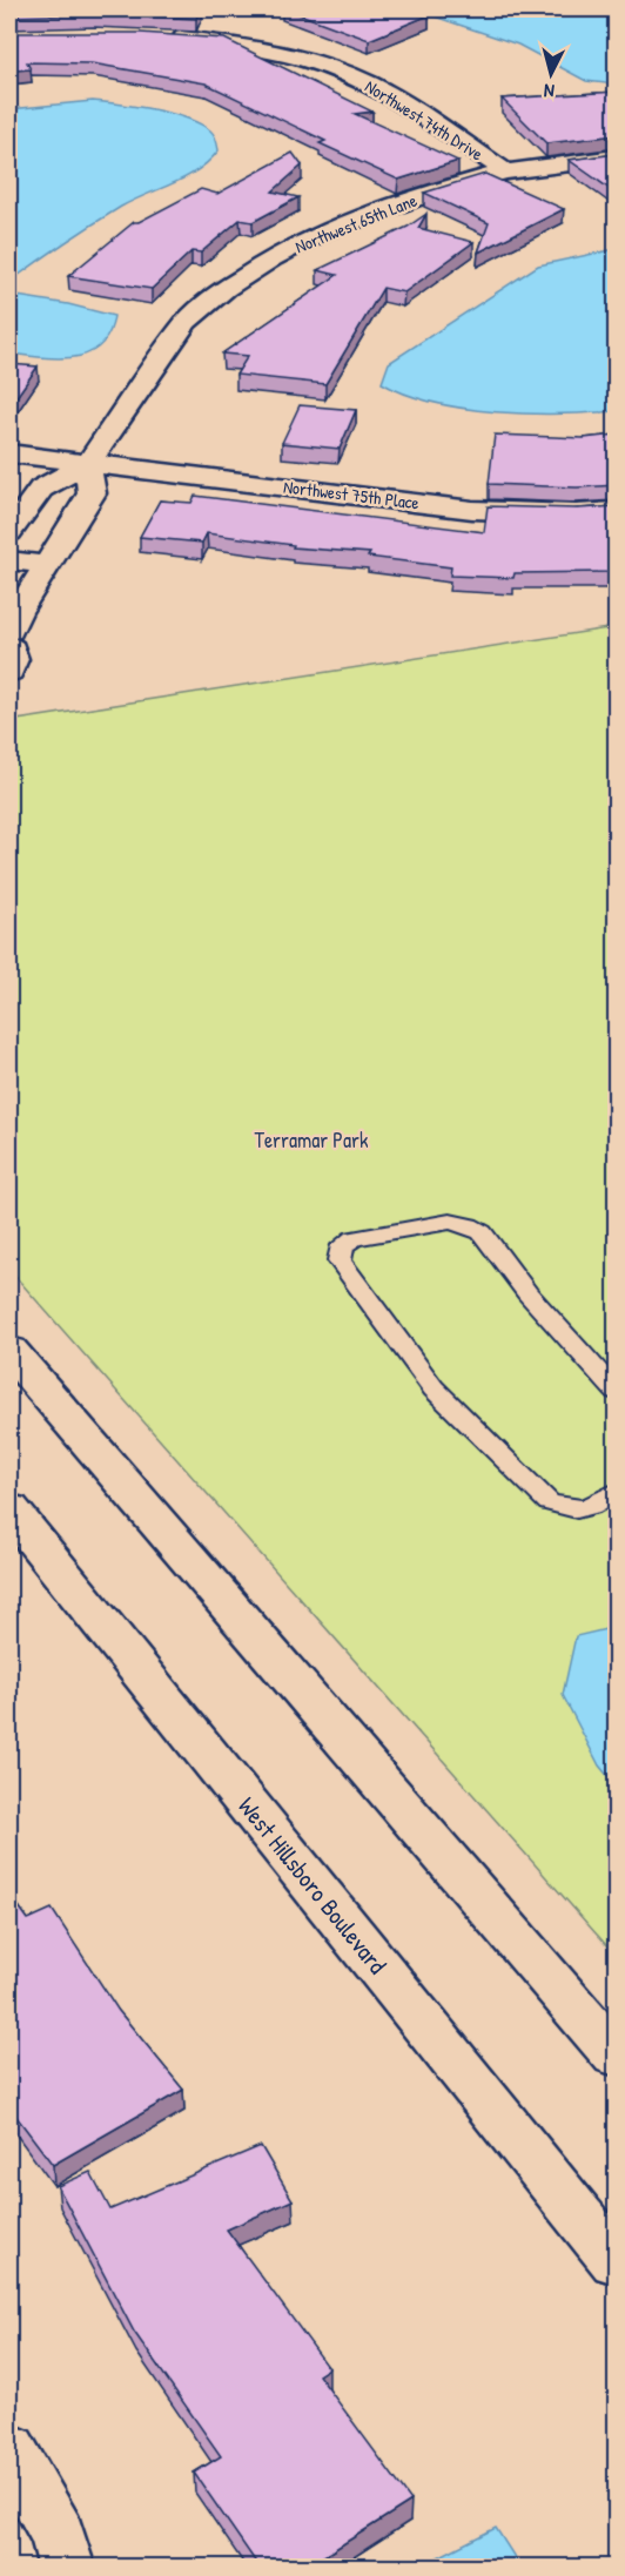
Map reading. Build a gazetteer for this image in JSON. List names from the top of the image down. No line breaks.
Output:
{"streets":{"street":["Northwest 74th Drive","Northwest 65th Lane","Northwest 75th Place","West Hillsboro Boulevard"]},"crossings":[["Northwest 74th Drive","Northwest 65th Lane"],["Northwest 65th Lane","Northwest 75th Place"]],"parks":["Terramar Park"],"north":"bottom"}
